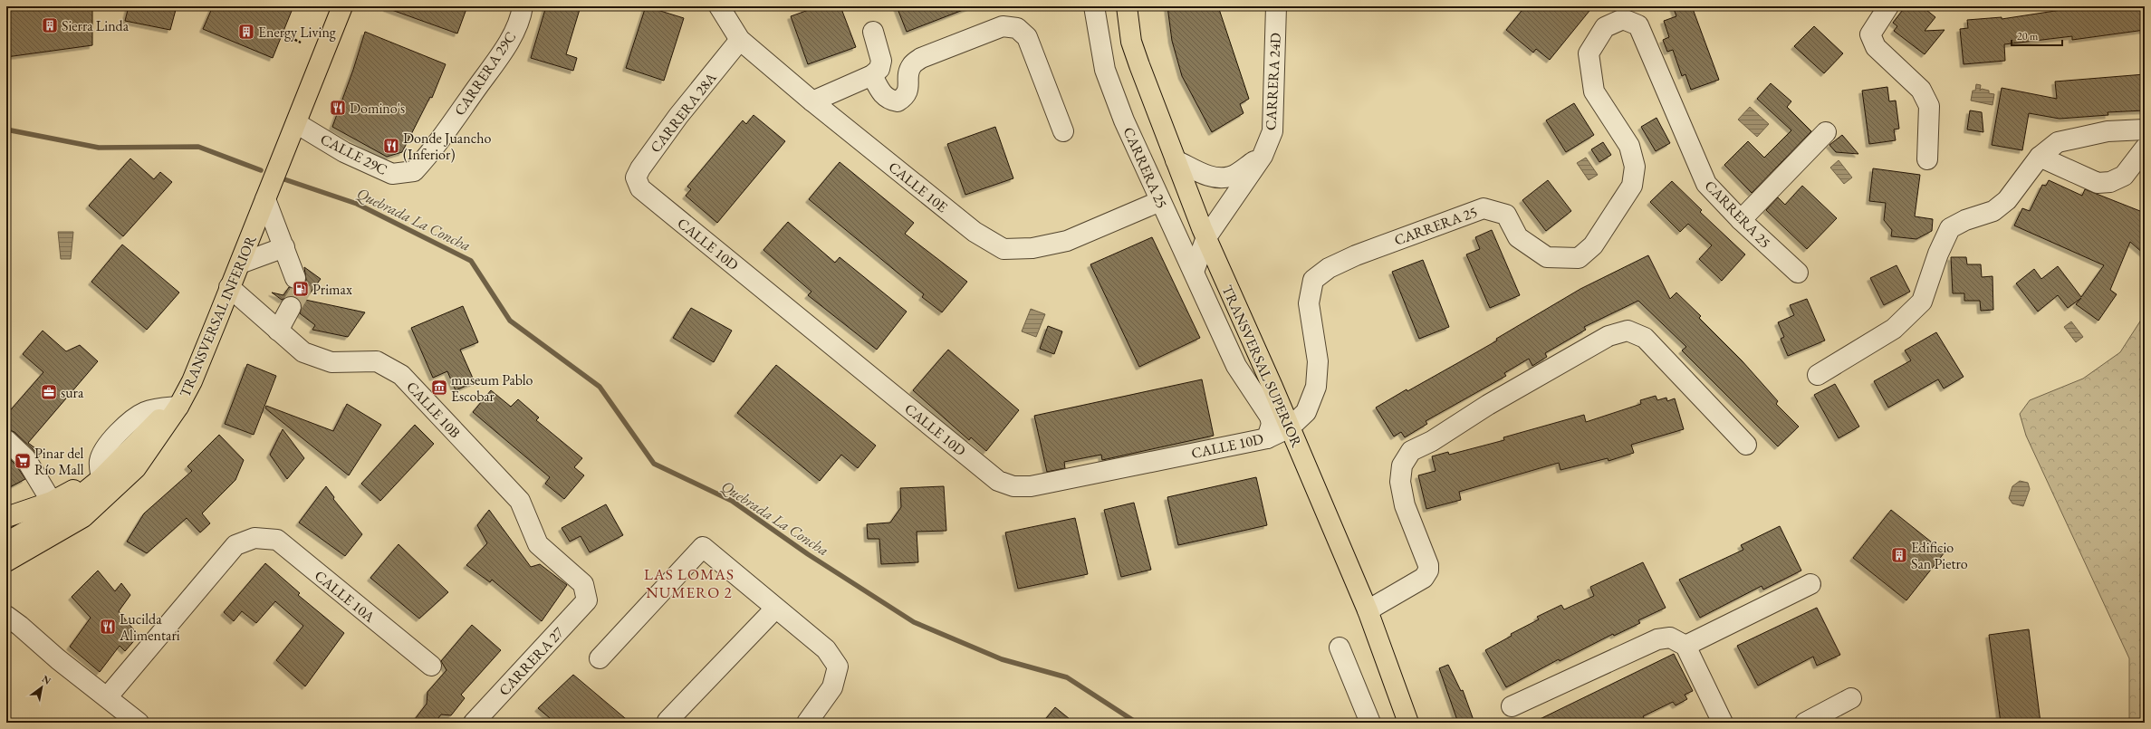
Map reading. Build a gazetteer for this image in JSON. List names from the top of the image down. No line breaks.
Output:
{"streets":{"main road":["TRANSVERSAL INFERIOR","TRANSVERSAL SUPERIOR"],"street":["CARRERA 29C","CARRERA 24D","CARRERA 28A","CALLE 29C","CARRERA 25","CALLE 10E","CALLE 10D","CALLE 10B","CALLE 10A","CARRERA 27"]},"crossings":[["CARRERA 29C","CALLE 29C"],["CARRERA 24D","CARRERA 25"],["CARRERA 24D","TRANSVERSAL SUPERIOR"],["CARRERA 28A","CALLE 10E"],["CARRERA 28A","CALLE 10D"],["CALLE 29C","TRANSVERSAL INFERIOR"],["CARRERA 25","CALLE 10E"],["CARRERA 25","CALLE 10D"],["CARRERA 25","TRANSVERSAL SUPERIOR"],["CALLE 10D","TRANSVERSAL SUPERIOR"],["TRANSVERSAL INFERIOR","CALLE 10B"],["CALLE 10B","CARRERA 27"]],"districts":["LAS LOMAS NUMERO 2"],"water":["Quebrada La Concha"],"places":{"building":["Sierra Linda","Energy Living","Edificio San Pietro"],"restaurant":["Domino's","Donde Juancho (Inferior)","Lucilda Alimentari"],"fuel station":["Primax"],"museum":["museum Pablo Escobar"],"office":["sura"],"supermarket":["Pinar del Río Mall"]},"scale_bar":"20 m","north":"top right"}
